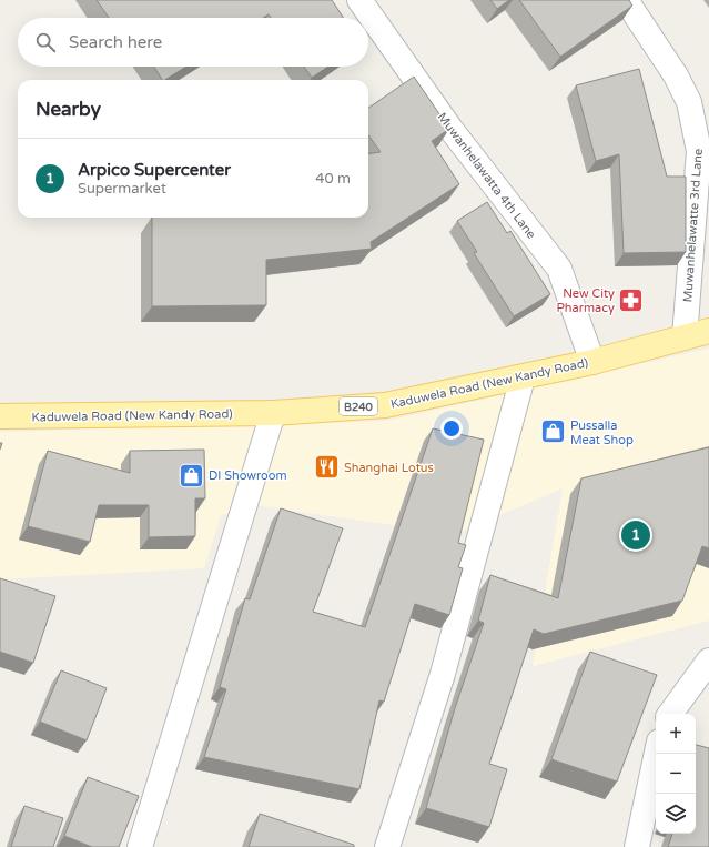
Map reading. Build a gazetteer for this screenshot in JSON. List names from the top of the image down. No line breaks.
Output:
{"streets":{"main road":["Kaduwela Road (New Kandy Road)","B240"],"street":["Muwanhelawatta 4th Lane","Muwanhelawatte 3rd Lane"]},"crossings":[["Muwanhelawatta 4th Lane","Kaduwela Road (New Kandy Road)"],["Muwanhelawatte 3rd Lane","Kaduwela Road (New Kandy Road)"]],"places":{"pharmacy":["New City Pharmacy"],"shop":["Pussalla Meat Shop","DI Showroom"],"restaurant":["Shanghai Lotus"]},"page":{"search":"Search here","heading":"Nearby","list":[{"mark":"1","name":"Arpico Supercenter","note":"Supermarket","value":"40 m"}],"pins":"1","map_buttons":["+","−"]}}
